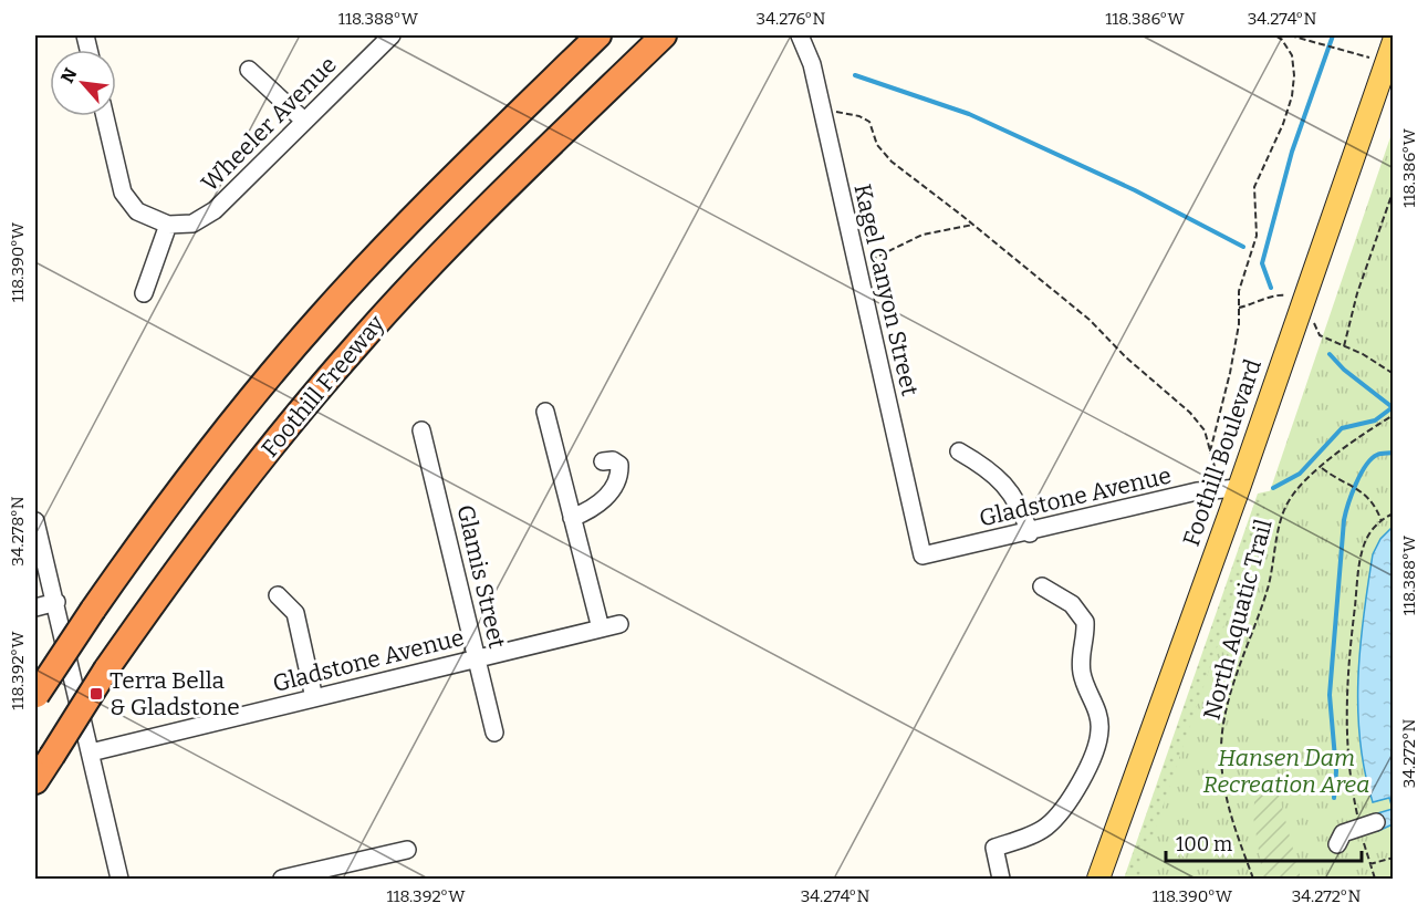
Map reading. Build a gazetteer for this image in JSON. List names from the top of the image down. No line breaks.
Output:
{"streets":{"highway":["Foothill Freeway"],"main road":["Foothill Boulevard"],"street":["Wheeler Avenue","Kagel Canyon Street","Gladstone Avenue","Glamis Street"],"path":["North Aquatic Trail"]},"crossings":[["Kagel Canyon Street","Gladstone Avenue"],["Foothill Boulevard","Gladstone Avenue"],["Gladstone Avenue","Glamis Street"]],"parks":["Hansen Dam Recreation Area"],"places":{"transit":["Terra Bella & Gladstone"]},"scale_bar":"100 m","north":"top left","coordinates":["118.388°W","34.276°N","118.386°W","34.274°N","118.390°W","34.278°N","118.392°W","34.272°N"]}
